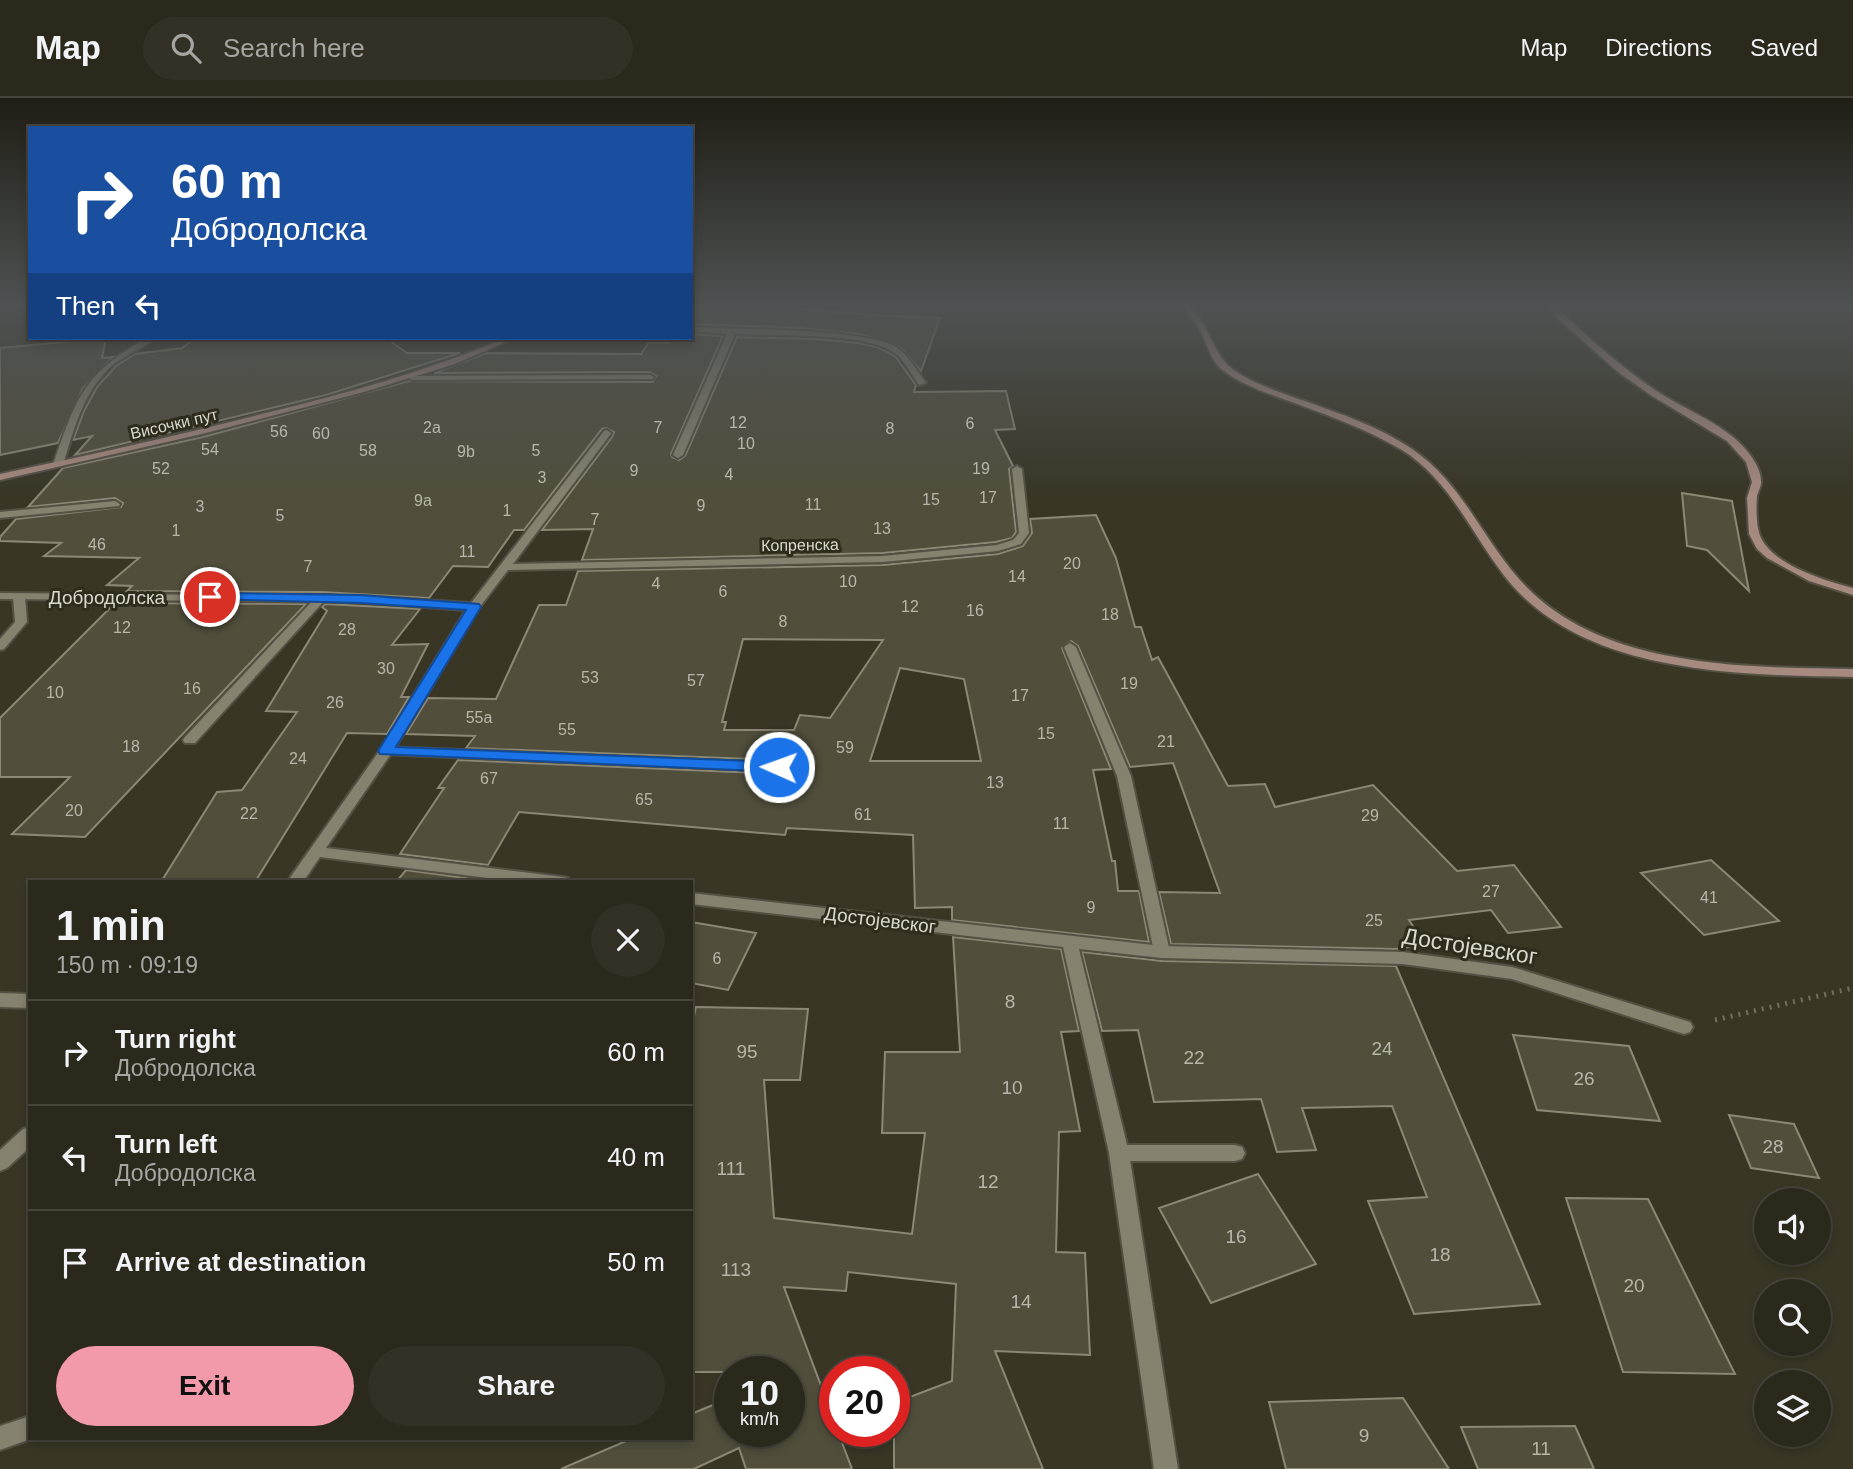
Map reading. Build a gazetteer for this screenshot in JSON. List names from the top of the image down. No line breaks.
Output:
{"streets":{"main road":["Височки пут"],"street":["Копренска","Добродолска","Достојевског"]},"house_numbers":["12","6","2a","7","8","56","60","10","54","58","5","9b","52","19","9","4","3","17","15","9a","11","9","3","1","5","7","13","1","46","11","20","7","14","10","4","6","12","16","18","8","12","28","30","53","57","19","16","10","17","26","55a","55","15","21","18","59","24","67","13","65","20","22","61","29","11","27","41","9","25","6","8","24","95","22","26","10","28","111","12","16","18","113","20","14","9","11"],"page":{"header":"Map","search":"Search here","nav":["Map","Directions","Saved"],"turn":["60 m","Добродолска"],"then":"Then","heading":["1 min","150 m · 09:19"],"list":[{"name":"Turn right","note":"Добродолска","value":"60 m"},{"name":"Turn left","note":"Добродолска","value":"40 m"},{"name":"Arrive at destination","value":"50 m"}],"buttons":["Exit","Share"],"speed":"10 km/h","limit":"20"}}
